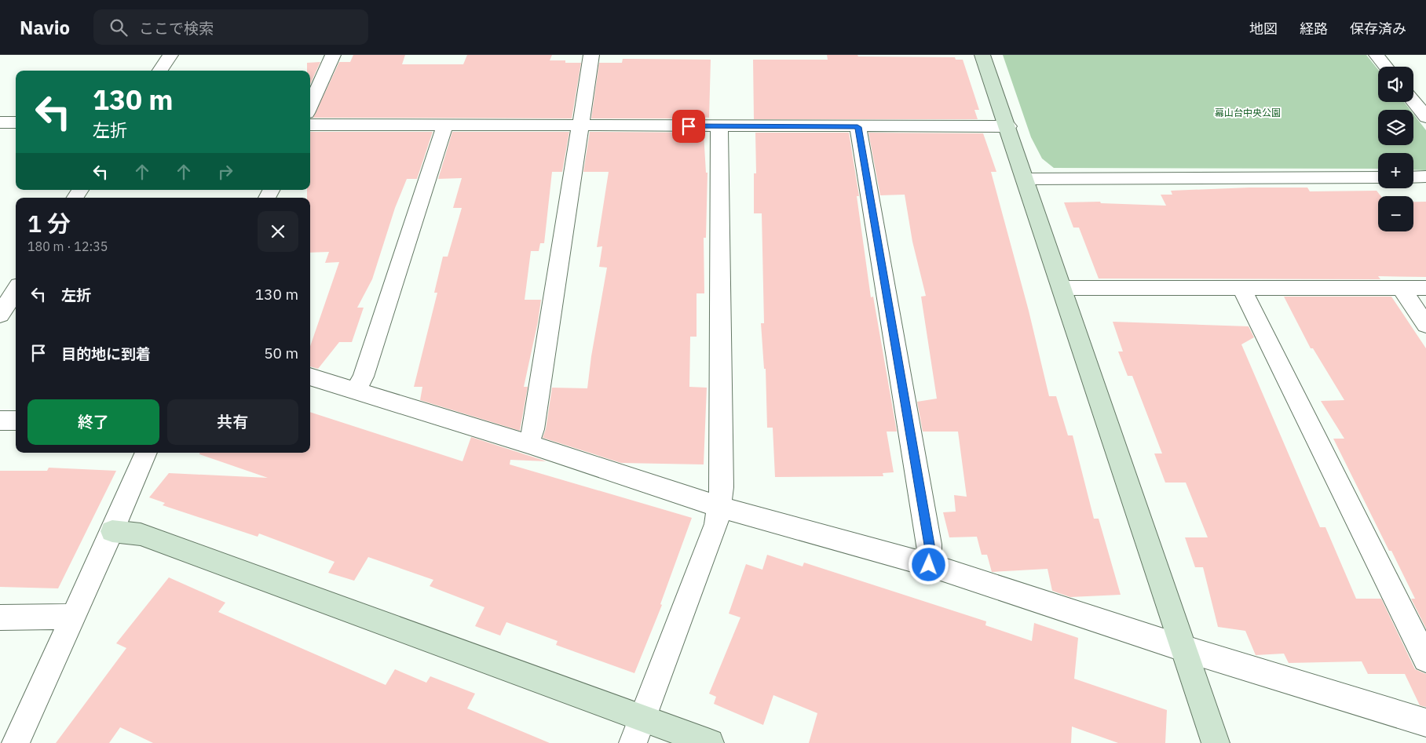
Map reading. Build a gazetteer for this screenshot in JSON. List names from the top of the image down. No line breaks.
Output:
{"parks":["幕山台中央公園"],"page":{"header":"Navio","search":"ここで検索","nav":["地図","経路","保存済み"],"map_buttons":["+","−"],"turn":["130 m","左折"],"heading":["1 分","180 m · 12:35"],"list":[{"name":"左折","value":"130 m"},{"name":"目的地に到着","value":"50 m"}],"buttons":["終了","共有"]}}
